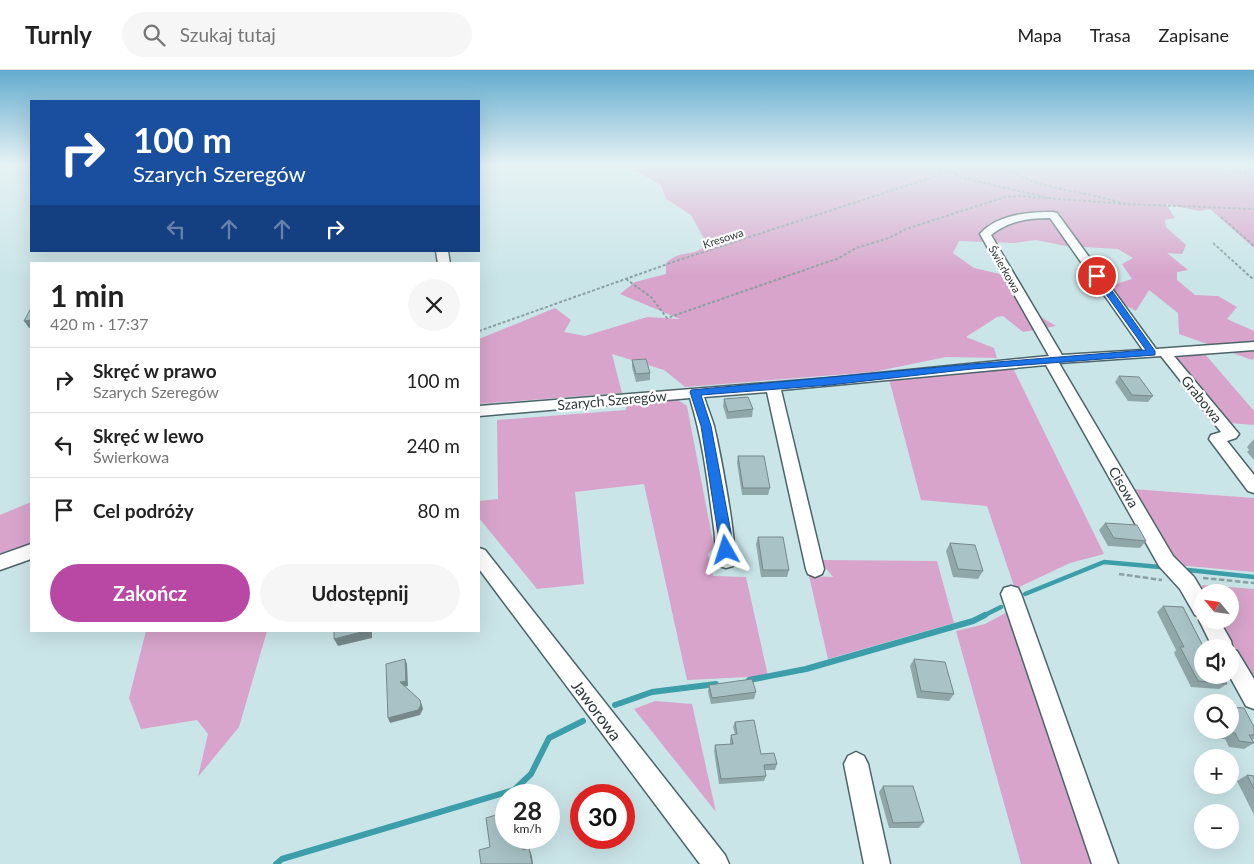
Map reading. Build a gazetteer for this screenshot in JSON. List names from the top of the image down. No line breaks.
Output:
{"streets":{"street":["Świerkowa","Grabowa","Szarych Szeregów","Cisowa","Jaworowa"],"path":["Kresowa"]},"crossings":[["Świerkowa","Grabowa"],["Świerkowa","Szarych Szeregów"],["Świerkowa","Cisowa"],["Grabowa","Szarych Szeregów"],["Szarych Szeregów","Cisowa"]],"north":"top left","page":{"header":"Turnly","search":"Szukaj tutaj","nav":["Mapa","Trasa","Zapisane"],"turn":["100 m","Szarych Szeregów"],"heading":["1 min","420 m · 17:37"],"list":[{"name":"Skręć w prawo","note":"Szarych Szeregów","value":"100 m"},{"name":"Skręć w lewo","note":"Świerkowa","value":"240 m"},{"name":"Cel podróży","value":"80 m"}],"buttons":["Zakończ","Udostępnij"],"map_buttons":["+","−"],"speed":"28 km/h","limit":"30"}}
